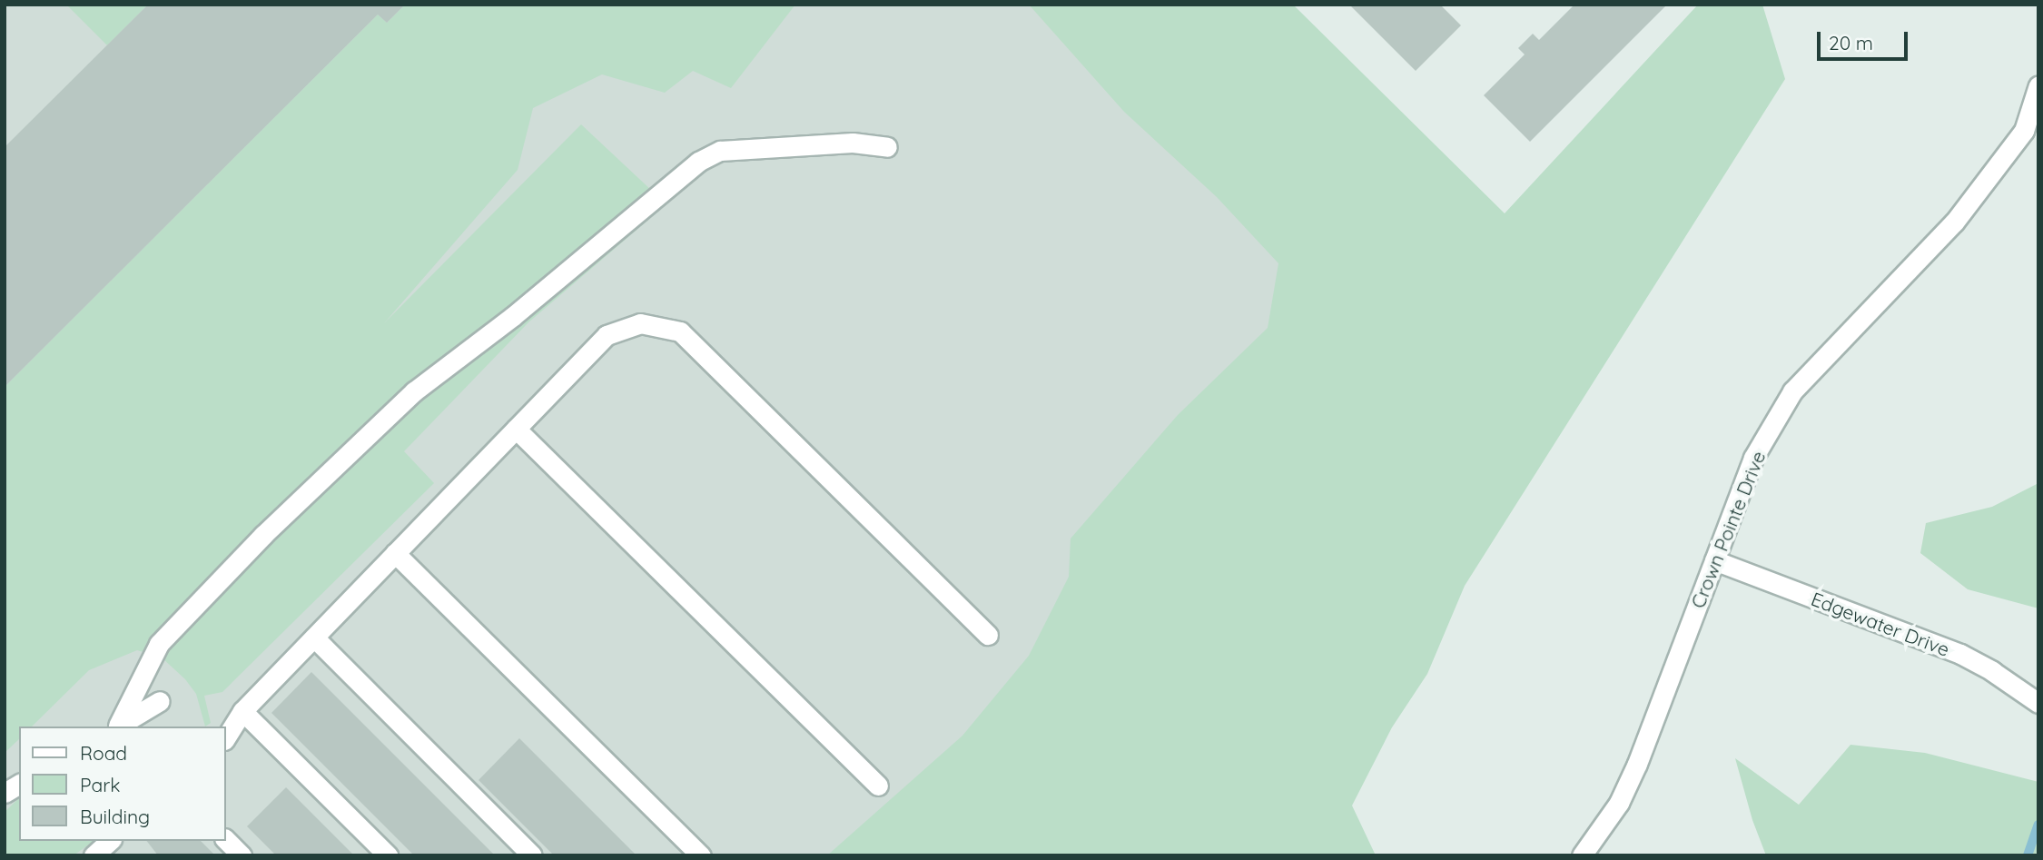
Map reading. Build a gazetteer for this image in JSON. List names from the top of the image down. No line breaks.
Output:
{"streets":{"street":["Crown Pointe Drive","Edgewater Drive"]},"crossings":[["Crown Pointe Drive","Edgewater Drive"]],"legend":["Road","Park","Building"],"scale_bar":"20 m"}
